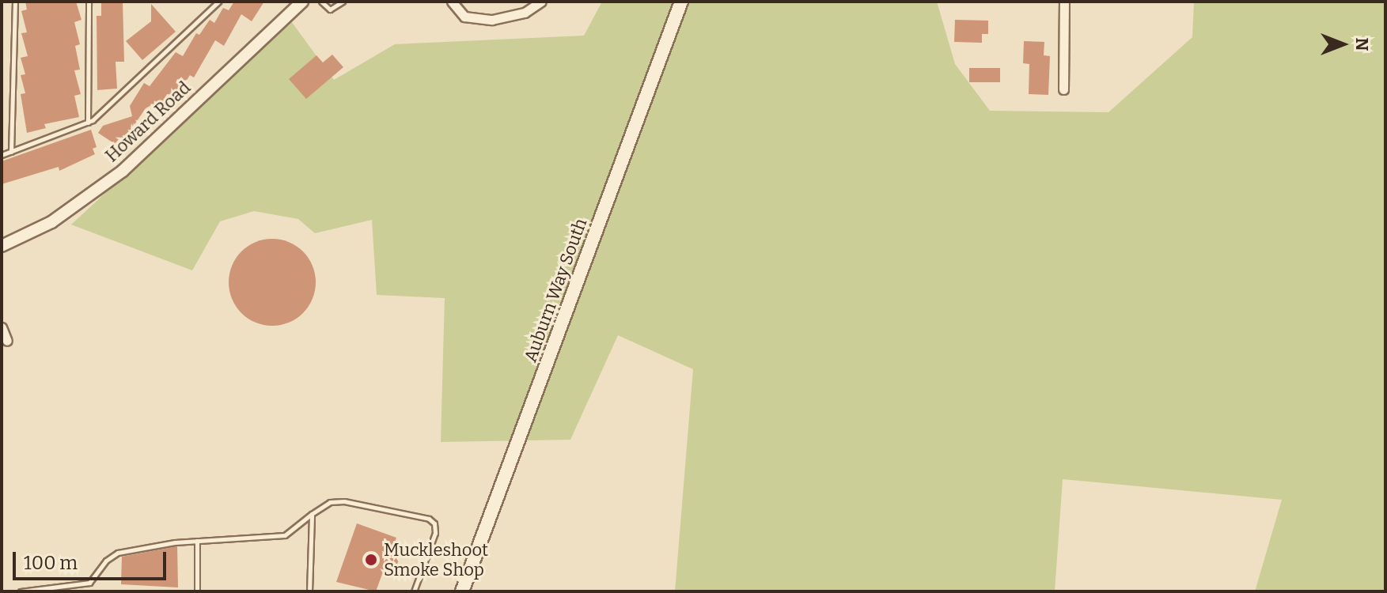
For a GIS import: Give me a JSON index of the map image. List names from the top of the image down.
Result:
{
  "streets": {
    "main road": ["Auburn Way South"],
    "street": ["Howard Road"]
  },
  "places": ["Muckleshoot Smoke Shop"],
  "scale_bar": "100 m",
  "north": "right"
}
